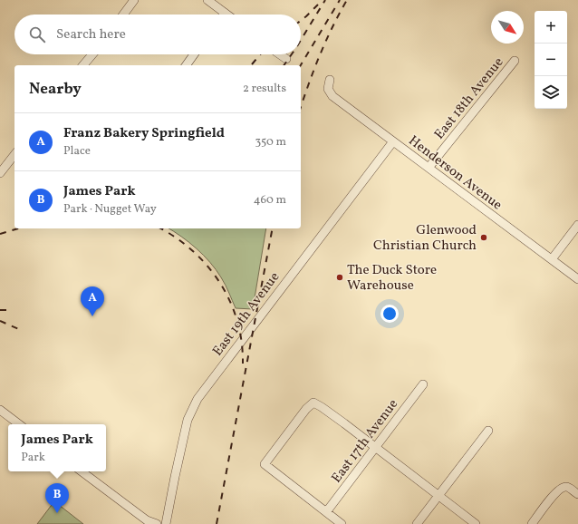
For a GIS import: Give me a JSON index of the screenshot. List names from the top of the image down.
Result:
{
  "streets": {
    "street": [
      "East 18th Avenue",
      "Henderson Avenue",
      "East 19th Avenue",
      "East 17th Avenue"
    ]
  },
  "crossings": [
    ["East 18th Avenue", "Henderson Avenue"],
    ["Henderson Avenue", "East 19th Avenue"]
  ],
  "places": ["Glenwood Christian Church", "The Duck Store Warehouse"],
  "north": "bottom right",
  "page": {
    "map_buttons": ["+", "−"],
    "search": "Search here",
    "heading": ["Nearby", "2 results"],
    "list": [
      {
        "mark": "A",
        "name": "Franz Bakery Springfield",
        "note": "Place",
        "value": "350 m"
      },
      {
        "mark": "B",
        "name": "James Park",
        "note": "Park · Nugget Way",
        "value": "460 m"
      }
    ],
    "pins": ["A", "B"],
    "popup": ["James Park", "Park"]
  }
}
